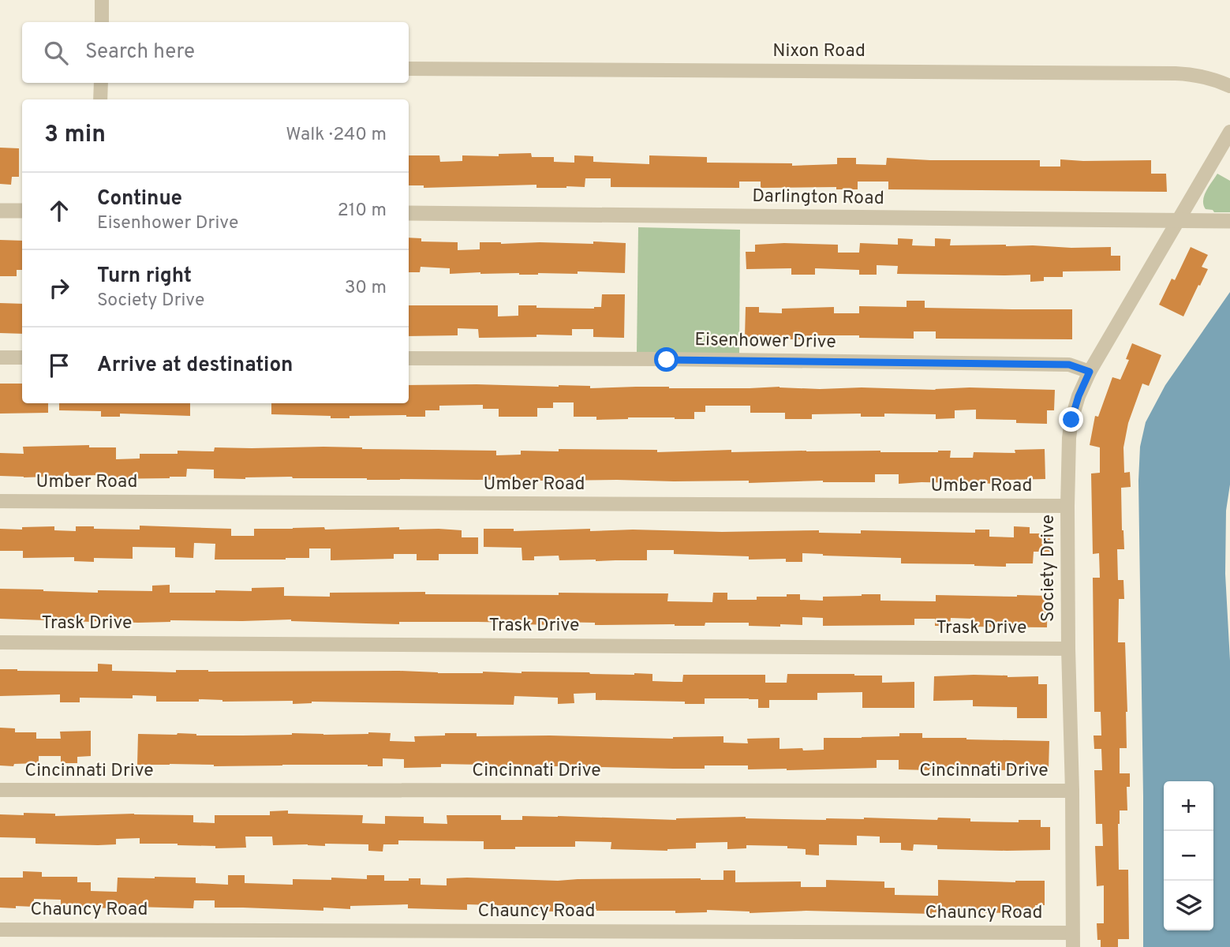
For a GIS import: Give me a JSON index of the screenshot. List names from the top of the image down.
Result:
{
  "streets": {
    "street": [
      "Nixon Road",
      "Darlington Road",
      "Eisenhower Drive",
      "Umber Road",
      "Society Drive",
      "Trask Drive",
      "Cincinnati Drive",
      "Chauncy Road"
    ]
  },
  "crossings": [
    ["Darlington Road", "Society Drive"],
    ["Eisenhower Drive", "Society Drive"],
    ["Umber Road", "Society Drive"],
    ["Society Drive", "Trask Drive"],
    ["Society Drive", "Cincinnati Drive"],
    ["Society Drive", "Chauncy Road"]
  ],
  "page": {
    "search": "Search here",
    "heading": ["3 min", "Walk · 240 m"],
    "list": [
      ["Continue", "Eisenhower Drive", "210 m"],
      ["Turn right", "Society Drive", "30 m"],
      "Arrive at destination"
    ],
    "map_buttons": ["+", "−"]
  }
}
